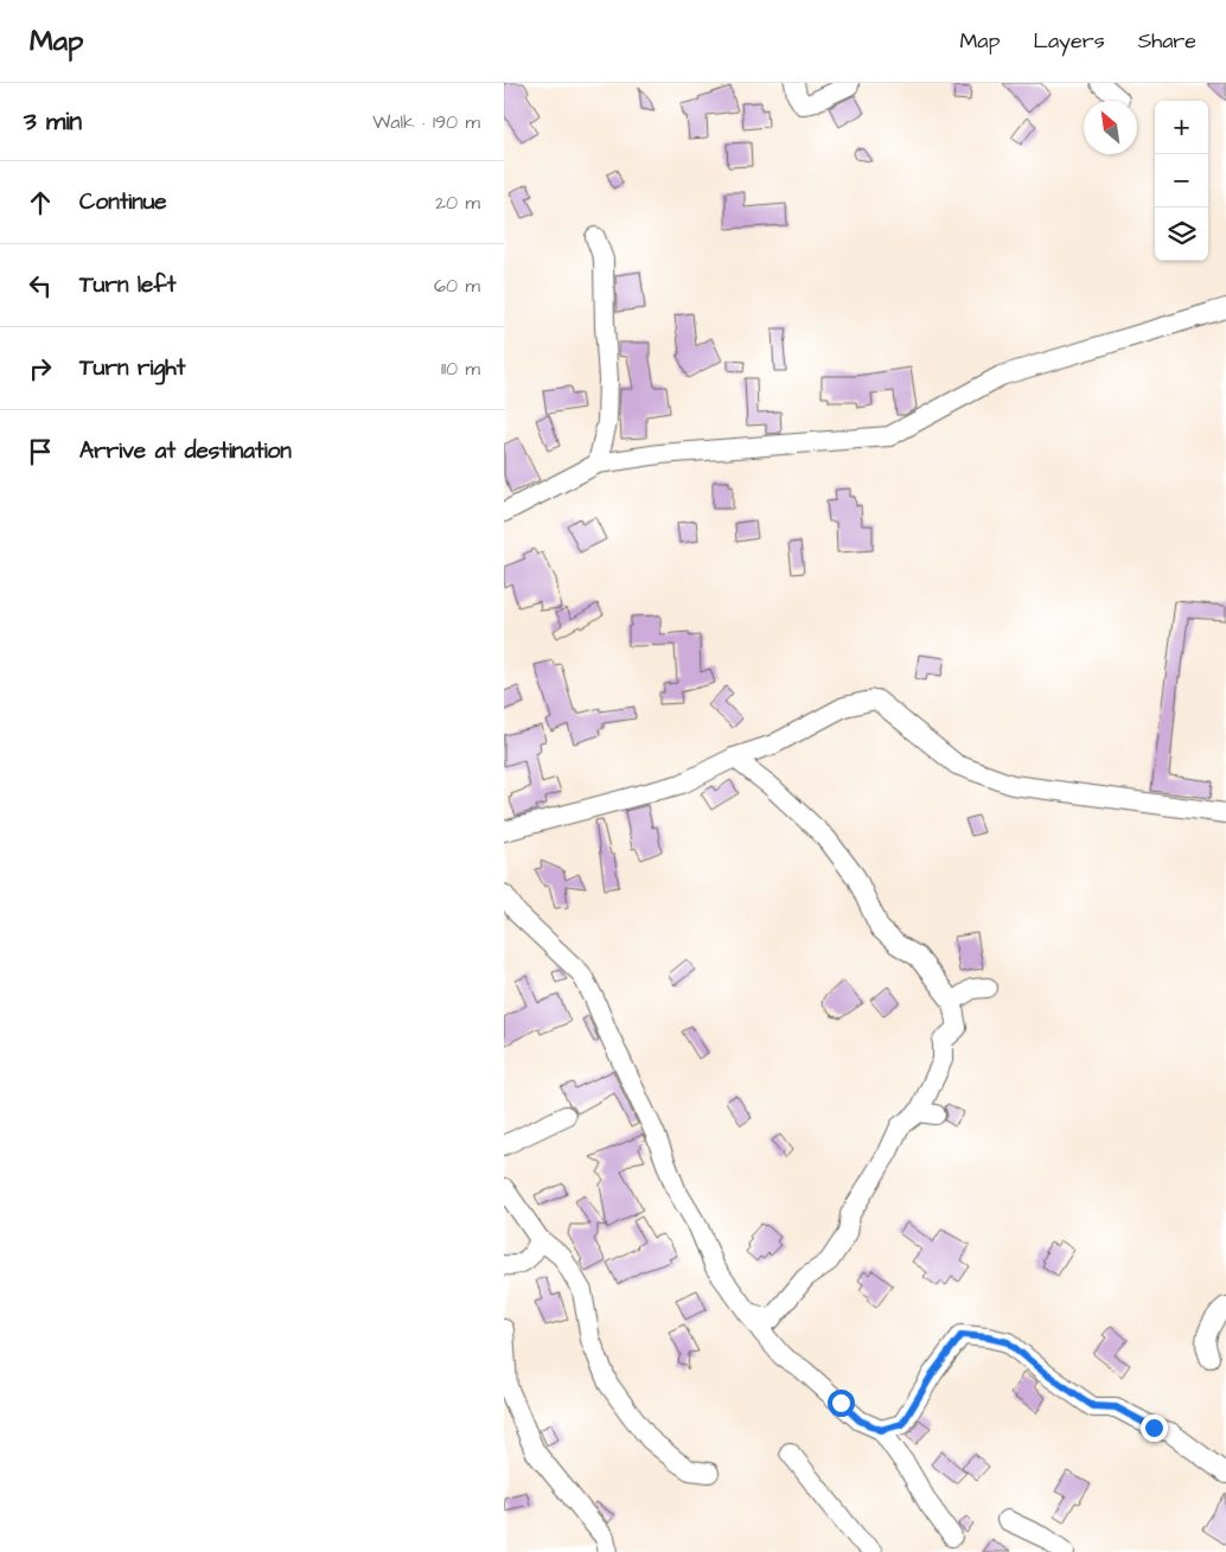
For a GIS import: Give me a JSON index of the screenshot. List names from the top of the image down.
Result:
{
  "north": "top left",
  "page": {
    "header": "Map",
    "nav": ["Map", "Layers", "Share"],
    "heading": ["3 min", "Walk · 190 m"],
    "map_buttons": ["+", "−"],
    "list": [
      ["Continue", "20 m"],
      ["Turn left", "60 m"],
      ["Turn right", "110 m"],
      "Arrive at destination"
    ]
  }
}
